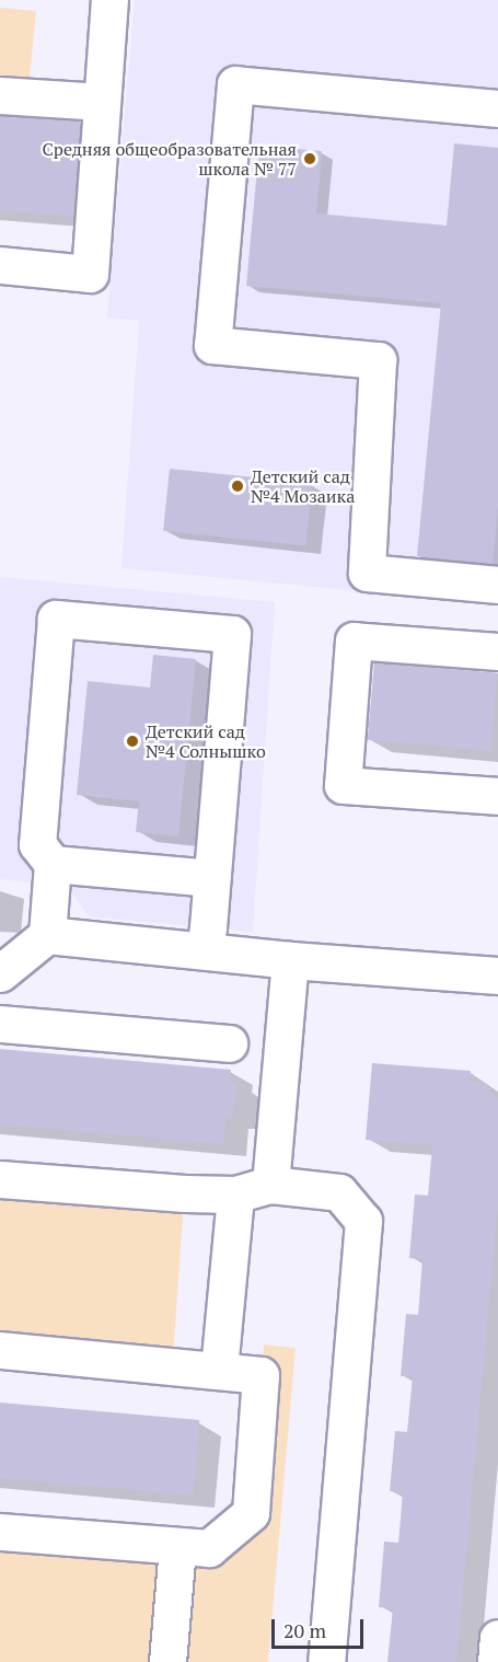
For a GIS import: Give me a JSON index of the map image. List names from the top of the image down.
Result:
{
  "places": ["Средняя общеобразовательная школа № 77", "Детский сад №4 Мозаика", "Детский сад №4 Солнышко"],
  "scale_bar": "20 m"
}
